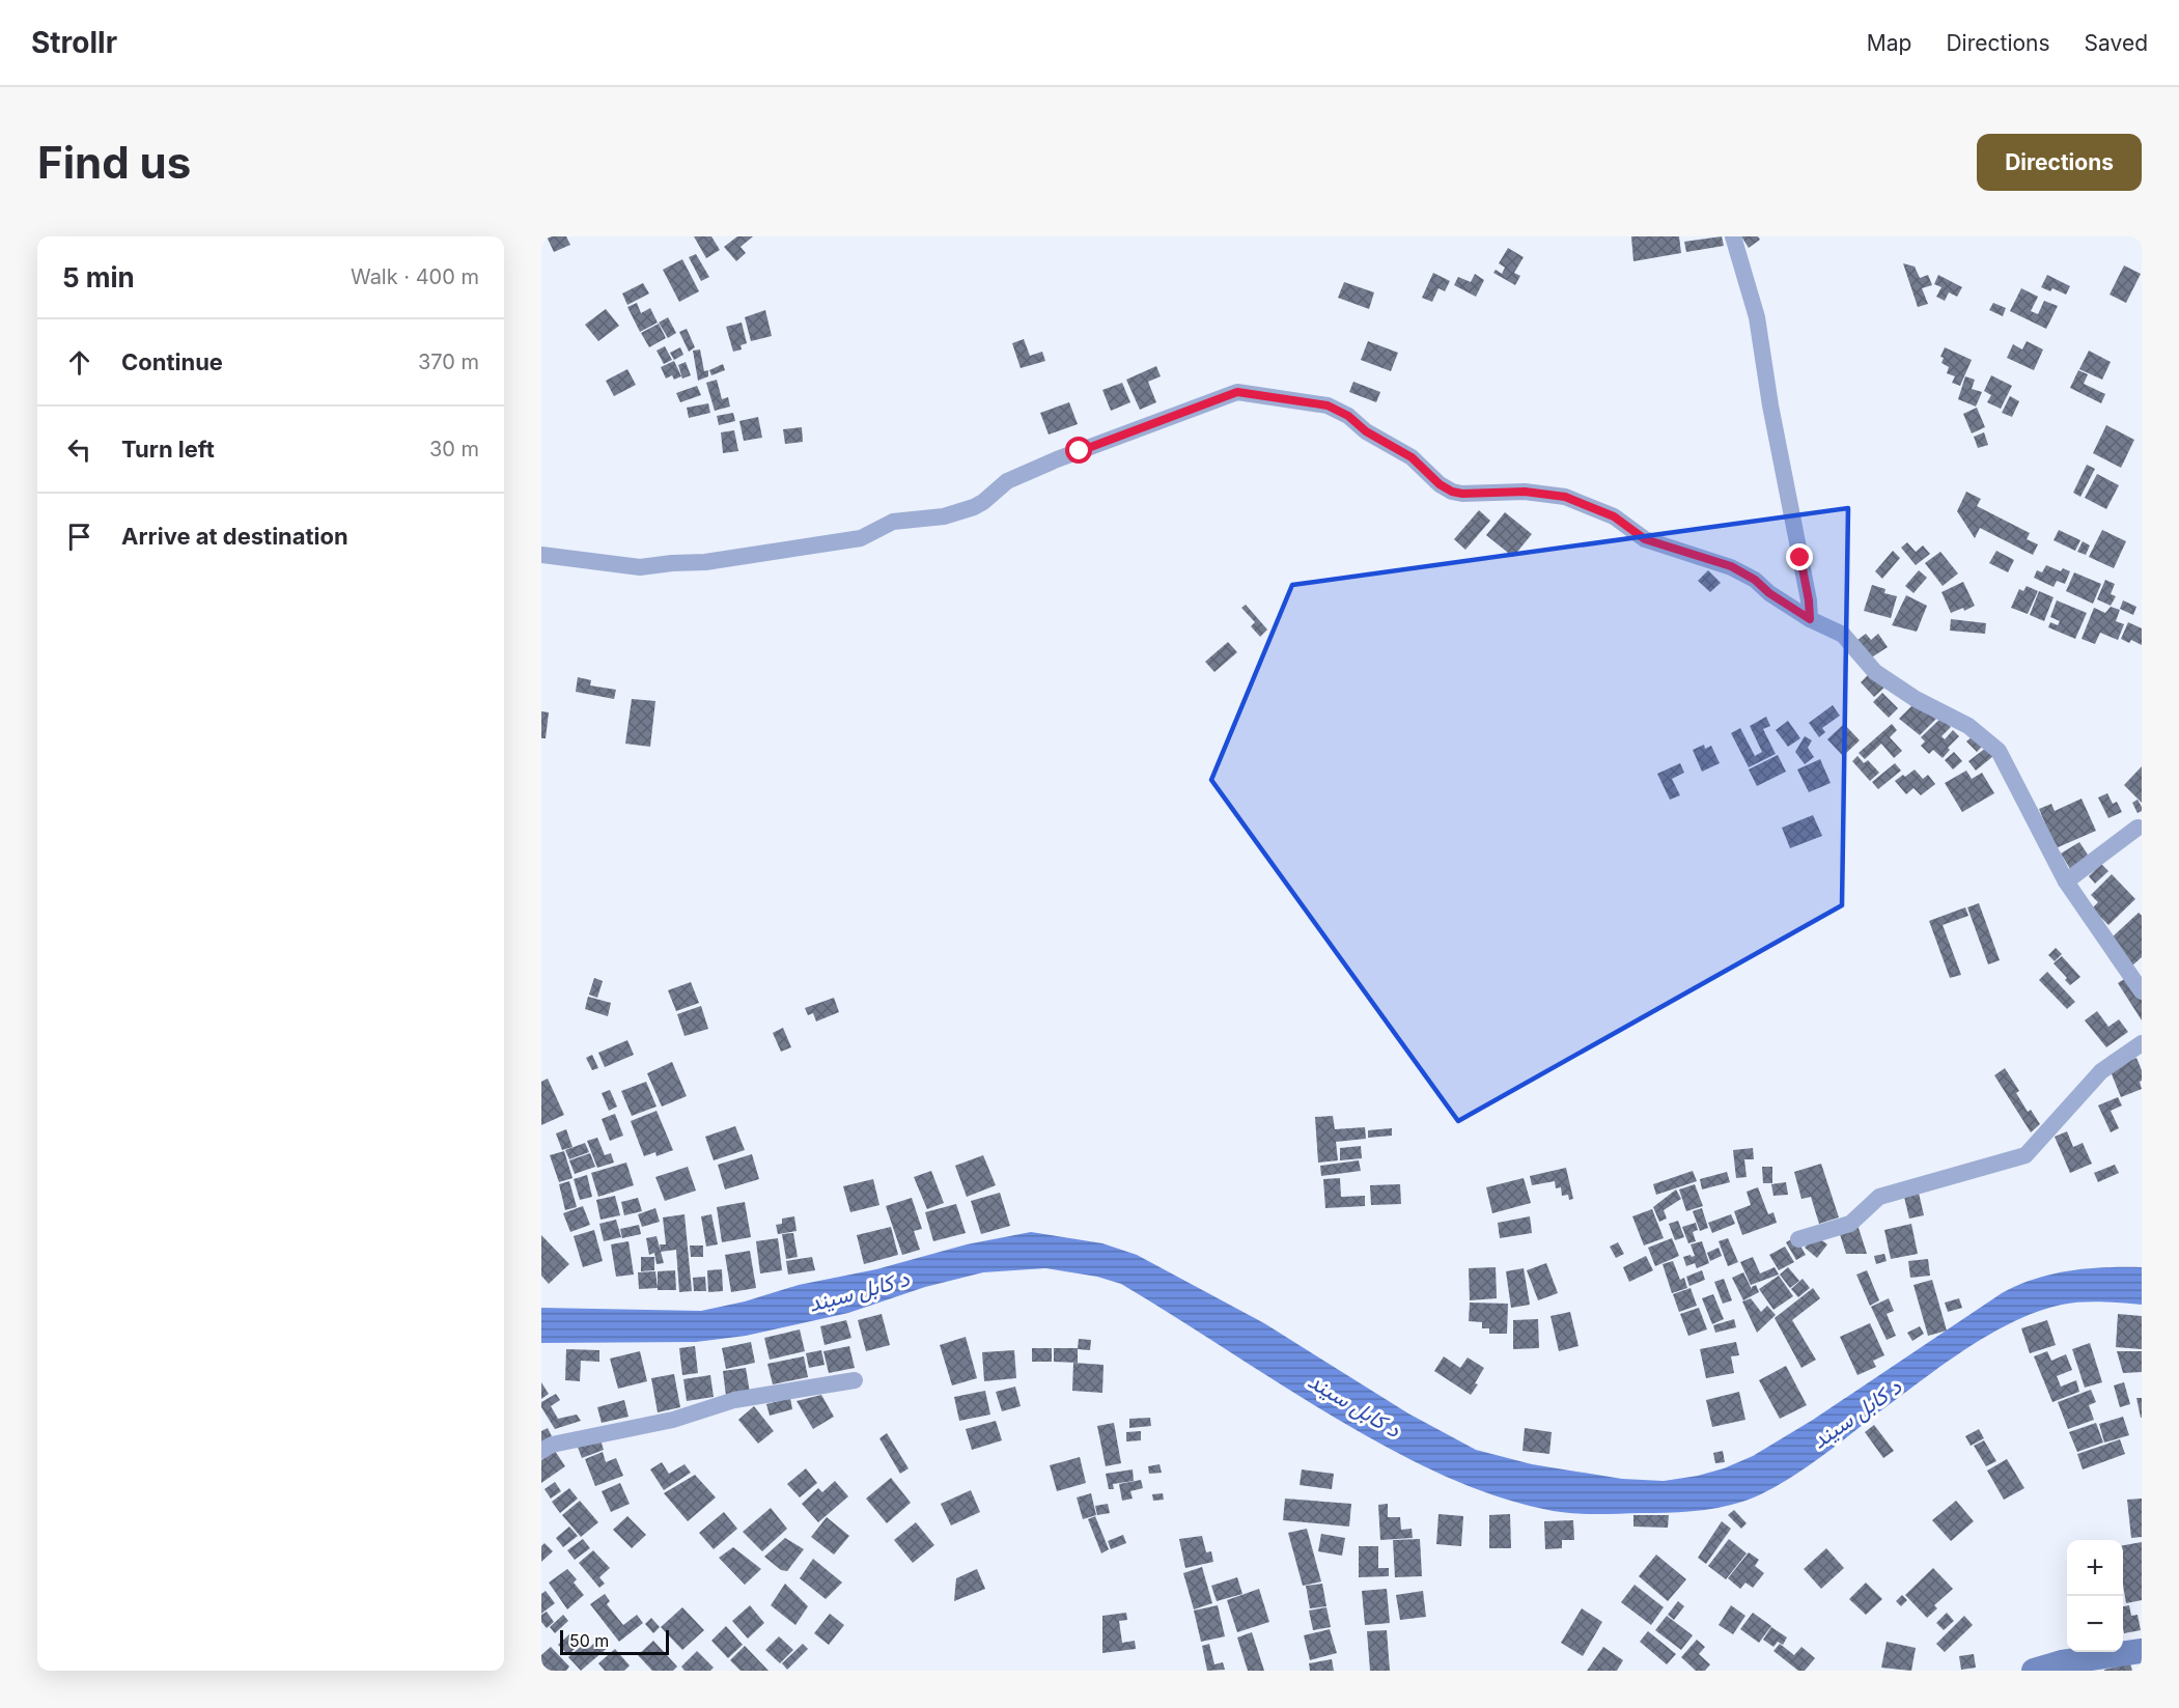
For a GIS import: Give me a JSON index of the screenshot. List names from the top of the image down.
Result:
{
  "water": ["د کابل سيند"],
  "scale_bar": "50 m",
  "page": {
    "header": "Strollr",
    "nav": ["Map", "Directions", "Saved"],
    "buttons": "Directions",
    "title": "Find us",
    "heading": ["5 min", "Walk · 400 m"],
    "list": [
      ["Continue", "370 m"],
      ["Turn left", "30 m"],
      "Arrive at destination"
    ],
    "map_buttons": ["+", "−"],
    "scale": "50 m"
  }
}
